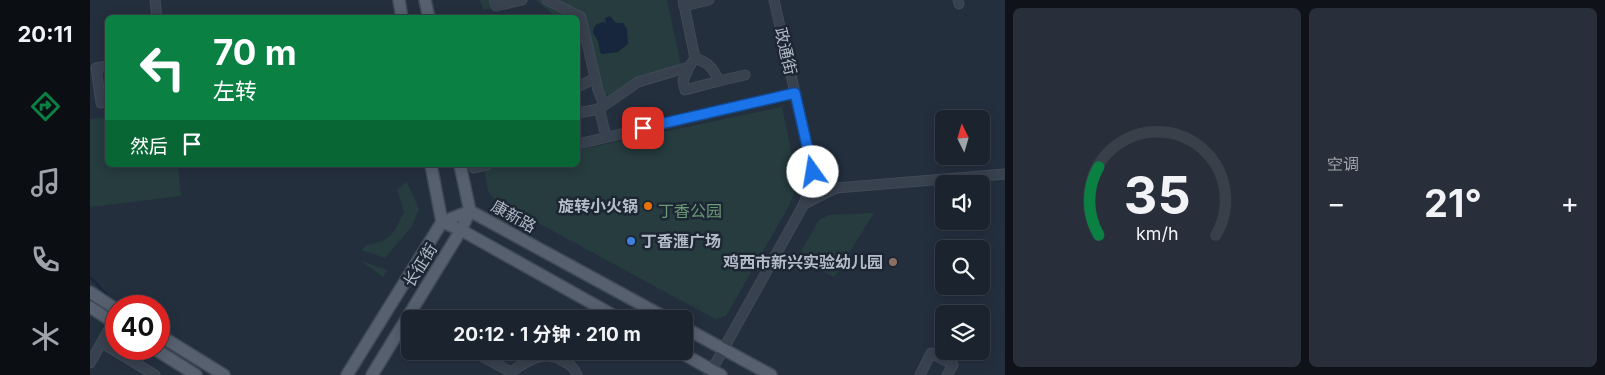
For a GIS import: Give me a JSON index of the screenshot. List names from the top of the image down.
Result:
{
  "streets": {
    "main road": ["康新路", "长征街"],
    "street": ["政通街"]
  },
  "crossings": [
    ["康新路", "长征街"]
  ],
  "parks": ["丁香公园"],
  "places": ["旋转小火锅", "丁香滙广场", "鸡西市新兴实验幼儿园"],
  "north": "top",
  "page": {
    "tabs": "20:11",
    "tile": "空调",
    "turn": ["70 m", "左转"],
    "then": "然后",
    "heat": ["−", "21°", "+"],
    "limit": "40",
    "trip": "20:12 · 1 分钟 · 210 m",
    "gauge": ["35", "km/h"]
  }
}
